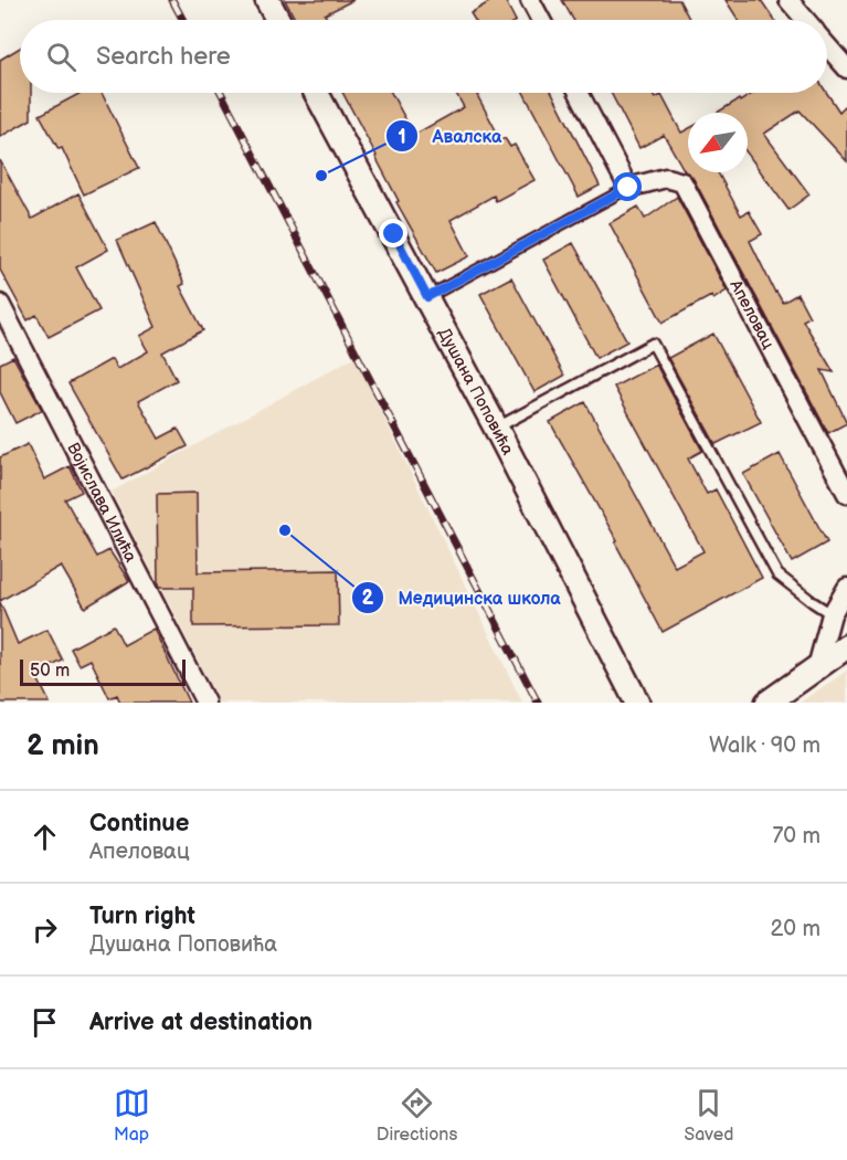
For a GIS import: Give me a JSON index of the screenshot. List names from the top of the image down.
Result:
{
  "streets": {
    "street": ["Апеловац", "Душана Поповића", "Војислава Илића"]
  },
  "crossings": [
    ["Апеловац", "Душана Поповића"]
  ],
  "places": ["Авалска", "Медицинска школа"],
  "scale_bar": "50 m",
  "north": "bottom left",
  "page": {
    "search": "Search here",
    "scale": "50 m",
    "heading": ["2 min", "Walk · 90 m"],
    "list": [
      ["Continue", "Апеловац", "70 m"],
      ["Turn right", "Душана Поповића", "20 m"],
      "Arrive at destination"
    ],
    "nav": ["Map", "Directions", "Saved"]
  }
}
